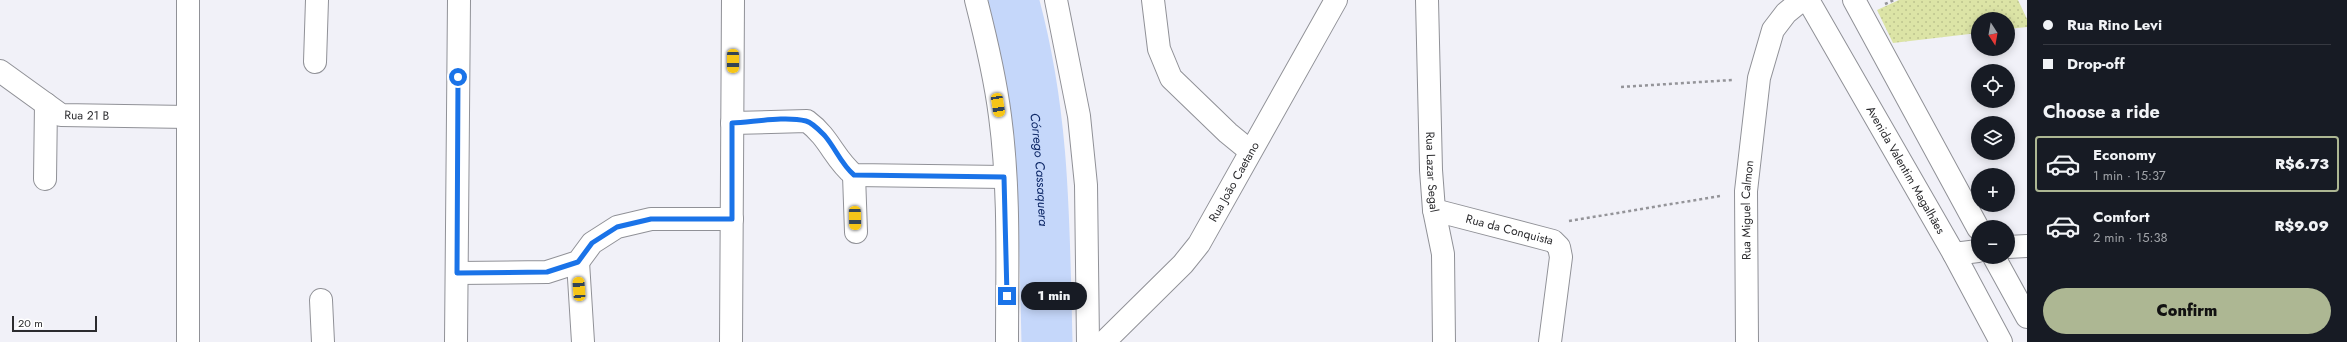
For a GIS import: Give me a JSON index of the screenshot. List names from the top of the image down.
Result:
{
  "streets": {
    "street": [
      "Rua 21 B",
      "Avenida Valentim Magalhães",
      "Rua Lazar Segal",
      "Rua João Caetano",
      "Rua Miguel Calmon",
      "Rua da Conquista"
    ]
  },
  "crossings": [
    ["Rua Lazar Segal", "Rua da Conquista"]
  ],
  "water": ["Córrego Cassaquera"],
  "scale_bar": "20 m",
  "north": "bottom",
  "page": {
    "banner": ["Rua Rino Levi", "Drop-off"],
    "map_buttons": ["+", "−"],
    "heading": "Choose a ride",
    "list": [
      {
        "name": "Economy",
        "note": "1 min · 15:37",
        "value": "R$6.73"
      },
      {
        "name": "Comfort",
        "note": "2 min · 15:38",
        "value": "R$9.09"
      }
    ],
    "buttons": "Confirm",
    "bubble": "1 min",
    "scale": "20 m"
  }
}
